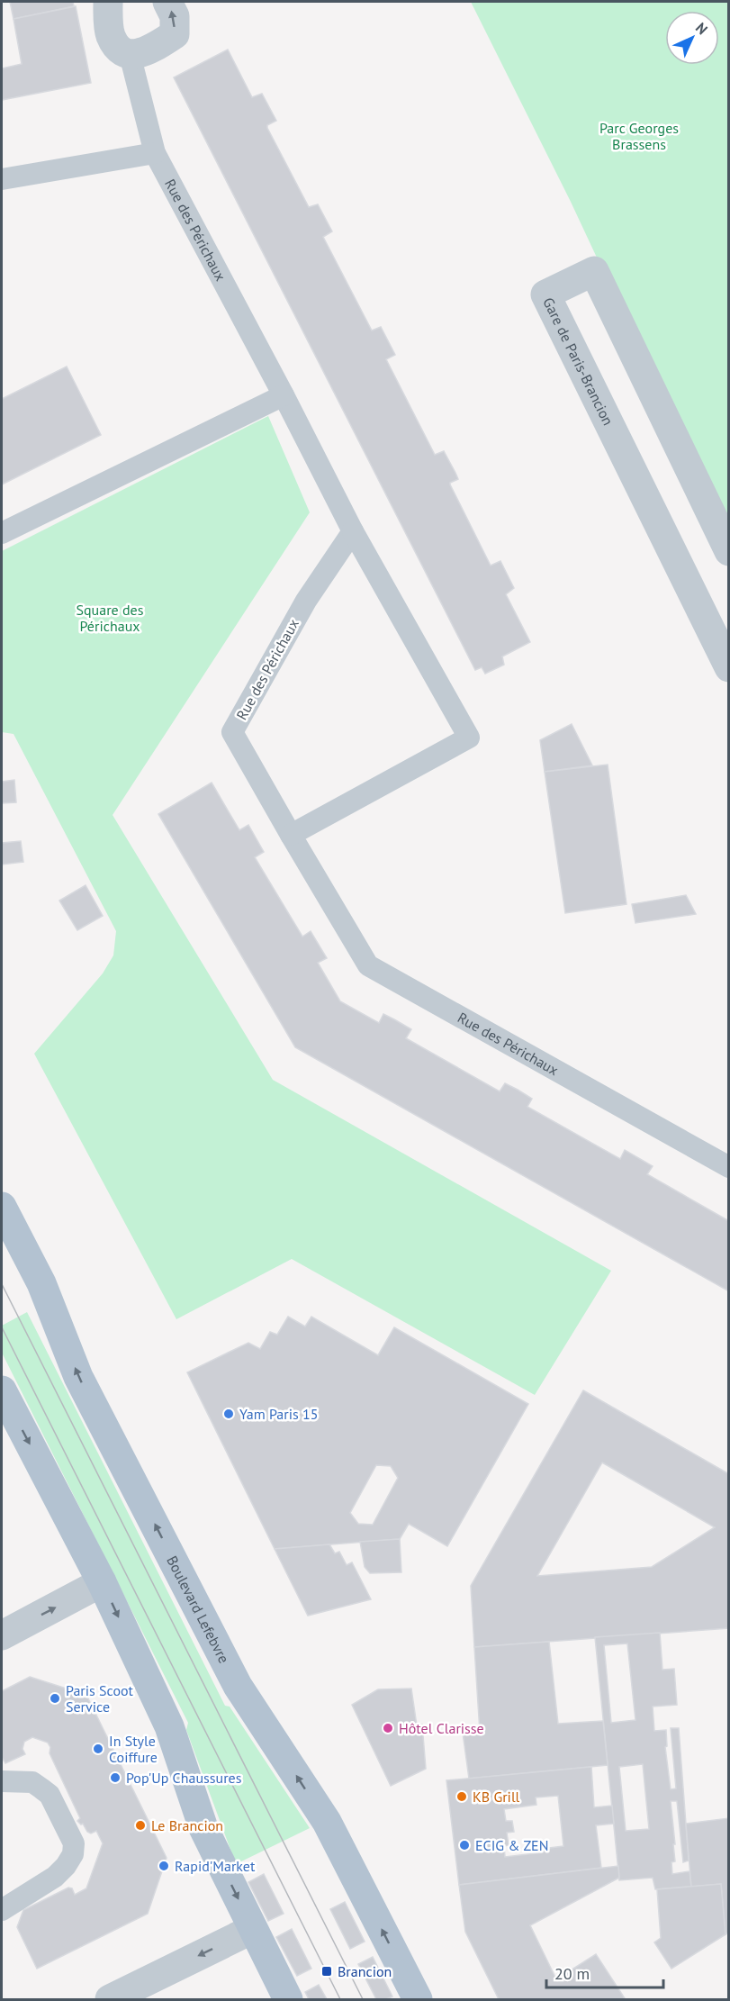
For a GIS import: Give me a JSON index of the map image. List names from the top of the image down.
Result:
{
  "streets": {
    "main road": ["Boulevard Lefebvre"],
    "street": ["Gare de Paris-Brancion"],
    "lane": ["Rue des Périchaux"]
  },
  "parks": ["Parc Georges Brassens", "Square des Périchaux"],
  "places": {
    "other": [
      "Yam Paris 15",
      "Paris Scoot Service",
      "Hôtel Clarisse",
      "In Style Coiffure",
      "Pop'Up Chaussures",
      "KB Grill",
      "Le Brancion",
      "ECIG & ZEN",
      "Rapid'Market"
    ],
    "transit": ["Brancion"]
  },
  "scale_bar": "20 m",
  "north": "top right"
}
